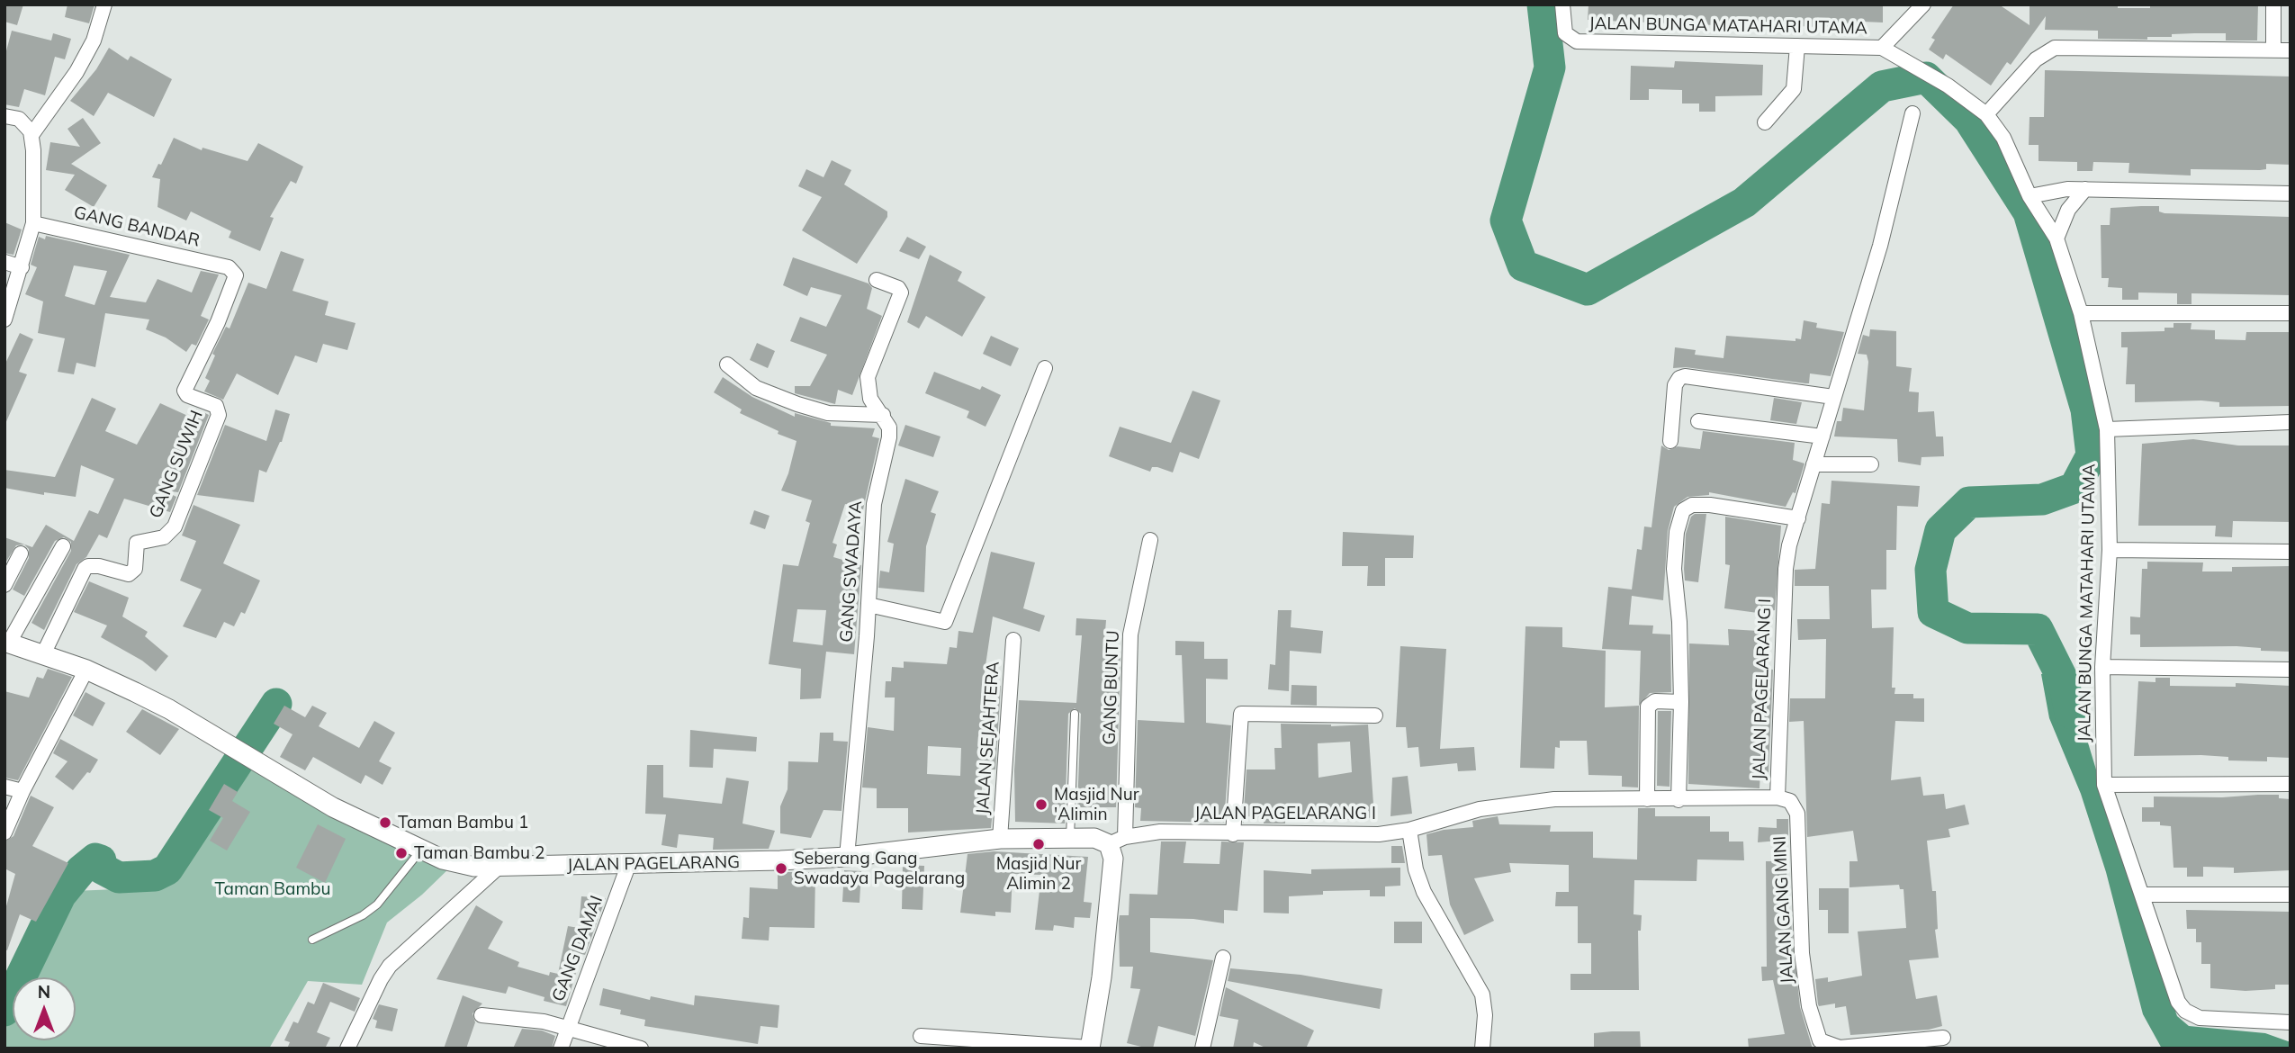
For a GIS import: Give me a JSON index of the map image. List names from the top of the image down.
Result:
{
  "streets": {
    "street": [
      "JALAN BUNGA MATAHARI UTAMA",
      "GANG BANDAR",
      "GANG SUWIH",
      "GANG SWADAYA",
      "GANG BUNTU",
      "JALAN PAGELARANG I",
      "JALAN SEJAHTERA",
      "JALAN PAGELARANG",
      "JALAN GANG MINI",
      "GANG DAMAI"
    ]
  },
  "crossings": [
    ["GANG BANDAR", "GANG SUWIH"],
    ["GANG SUWIH", "JALAN PAGELARANG"],
    ["GANG SWADAYA", "JALAN PAGELARANG"],
    ["GANG BUNTU", "JALAN PAGELARANG I"],
    ["GANG BUNTU", "JALAN PAGELARANG"],
    ["JALAN PAGELARANG I", "JALAN PAGELARANG"],
    ["JALAN PAGELARANG I", "JALAN GANG MINI"],
    ["JALAN SEJAHTERA", "JALAN PAGELARANG"],
    ["JALAN PAGELARANG", "GANG DAMAI"]
  ],
  "parks": ["Taman Bambu"],
  "places": [
    "Masjid Nur 'Alimin",
    "Taman Bambu 1",
    "Masjid Nur Alimin 2",
    "Taman Bambu 2",
    "Seberang Gang Swadaya Pagelarang"
  ],
  "north": "top"
}
